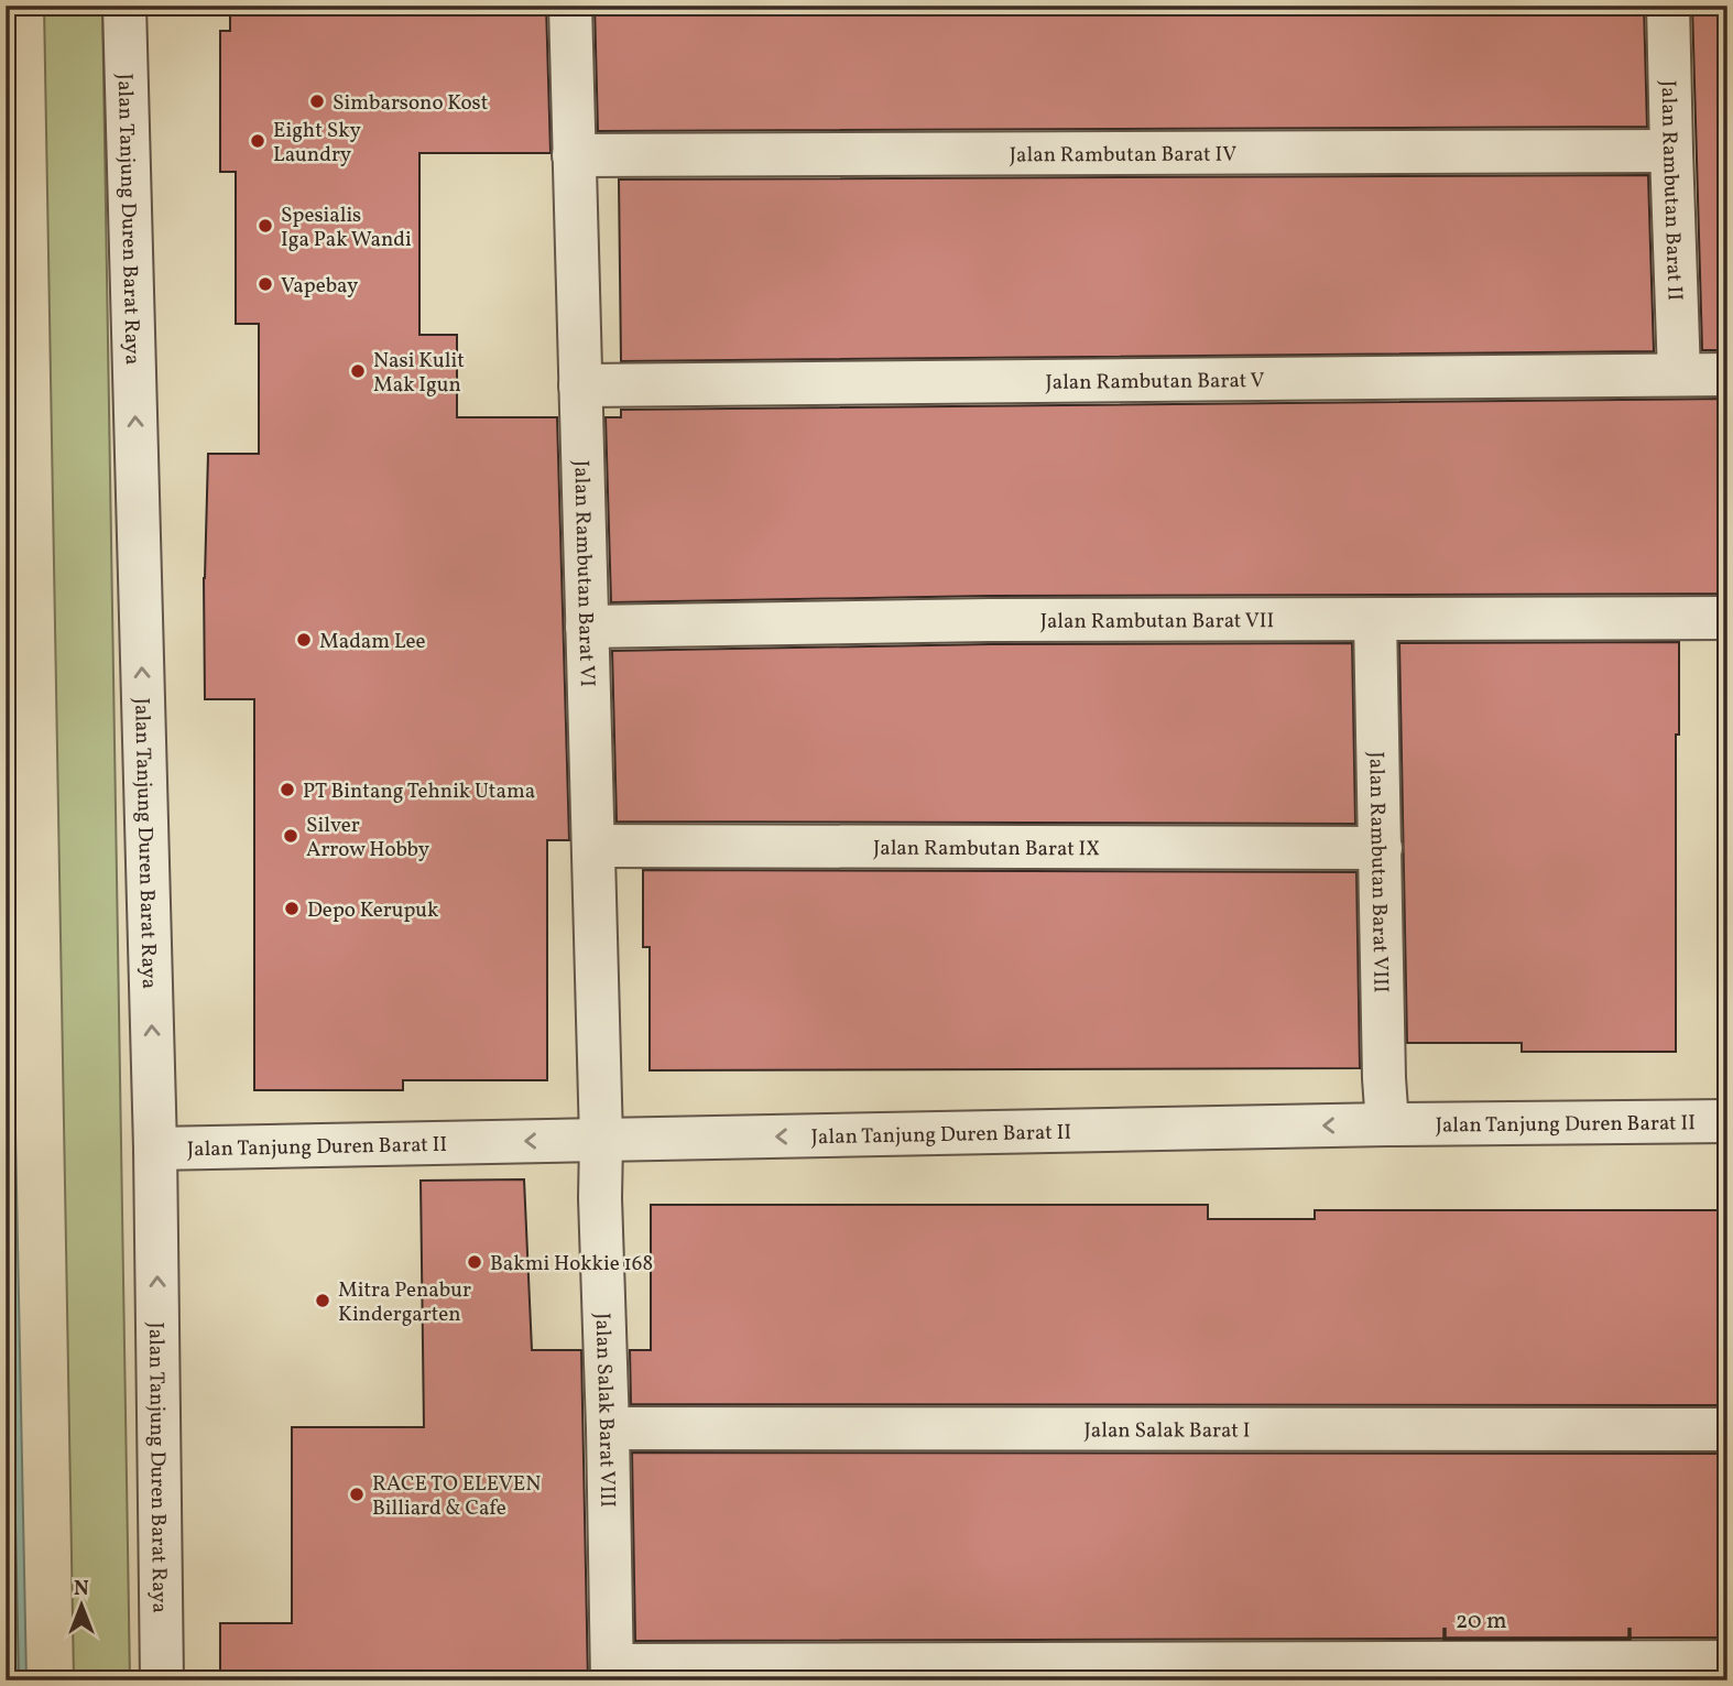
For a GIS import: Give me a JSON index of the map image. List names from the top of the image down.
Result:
{
  "streets": {
    "street": [
      "Jalan Rambutan Barat IV",
      "Jalan Rambutan Barat II",
      "Jalan Tanjung Duren Barat Raya",
      "Jalan Rambutan Barat V",
      "Jalan Rambutan Barat VI",
      "Jalan Rambutan Barat VII",
      "Jalan Rambutan Barat IX",
      "Jalan Rambutan Barat VIII",
      "Jalan Tanjung Duren Barat II",
      "Jalan Salak Barat VIII",
      "Jalan Salak Barat I"
    ]
  },
  "crossings": [
    ["Jalan Rambutan Barat IV", "Jalan Rambutan Barat II"],
    ["Jalan Rambutan Barat IV", "Jalan Rambutan Barat VI"],
    ["Jalan Rambutan Barat II", "Jalan Rambutan Barat V"],
    ["Jalan Tanjung Duren Barat Raya", "Jalan Tanjung Duren Barat II"],
    ["Jalan Rambutan Barat V", "Jalan Rambutan Barat VI"],
    ["Jalan Rambutan Barat VI", "Jalan Rambutan Barat VII"],
    ["Jalan Rambutan Barat VI", "Jalan Rambutan Barat IX"],
    ["Jalan Rambutan Barat VI", "Jalan Tanjung Duren Barat II"],
    ["Jalan Rambutan Barat VI", "Jalan Salak Barat VIII"],
    ["Jalan Rambutan Barat VII", "Jalan Rambutan Barat VIII"],
    ["Jalan Rambutan Barat IX", "Jalan Rambutan Barat VIII"],
    ["Jalan Rambutan Barat VIII", "Jalan Tanjung Duren Barat II"],
    ["Jalan Tanjung Duren Barat II", "Jalan Salak Barat VIII"],
    ["Jalan Salak Barat VIII", "Jalan Salak Barat I"]
  ],
  "one_way": ["Jalan Tanjung Duren Barat Raya", "Jalan Tanjung Duren Barat II"],
  "places": [
    "Simbarsono Kost",
    "Eight Sky Laundry",
    "Spesialis Iga Pak Wandi",
    "Vapebay",
    "Nasi Kulit Mak Igun",
    "Madam Lee",
    "PT Bintang Tehnik Utama",
    "Silver Arrow Hobby",
    "Depo Kerupuk",
    "Bakmi Hokkie 168",
    "Mitra Penabur Kindergarten",
    "RACE TO ELEVEN Billiard & Cafe"
  ],
  "scale_bar": "20 m",
  "north": "top"
}
